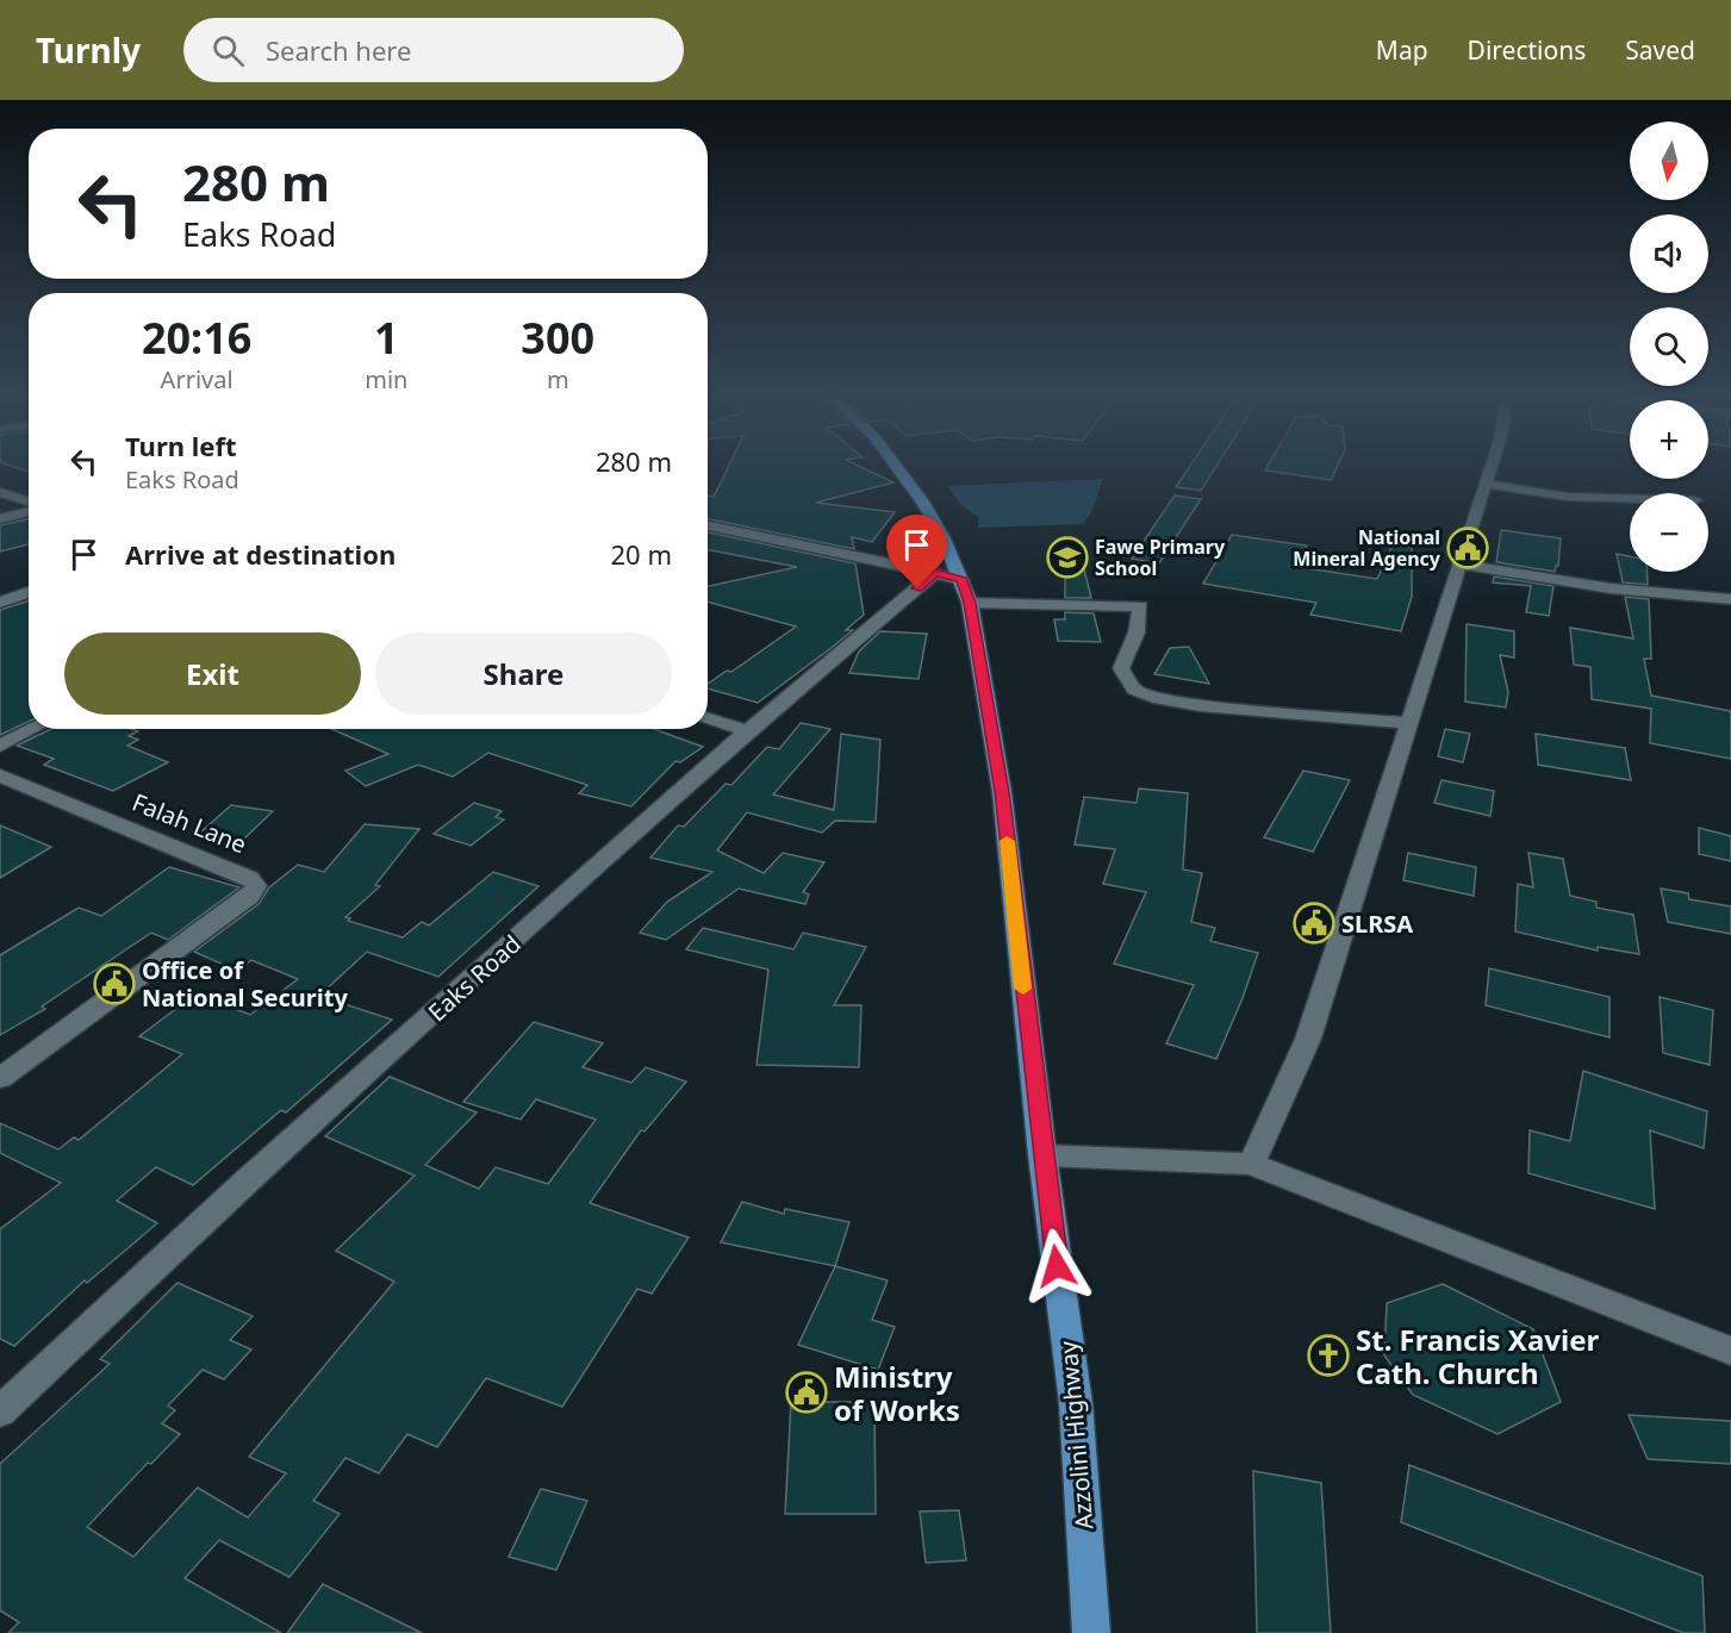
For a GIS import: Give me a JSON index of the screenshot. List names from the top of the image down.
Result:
{
  "streets": {
    "main road": ["Azzolini Highway"],
    "street": ["Falah Lane", "Eaks Road"]
  },
  "places": {
    "public building": [
      "National Mineral Agency",
      "SLRSA",
      "Office of National Security",
      "Ministry of Works"
    ],
    "school or university": ["Fawe Primary School"],
    "church": ["St. Francis Xavier Cath. Church"]
  },
  "north": "bottom",
  "page": {
    "header": "Turnly",
    "search": "Search here",
    "nav": ["Map", "Directions", "Saved"],
    "map_buttons": ["+", "−"],
    "turn": ["280 m", "Eaks Road"],
    "eta": [
      "20:16",
      "Arrival",
      "1",
      "min",
      "300",
      "m"
    ],
    "list": [
      {
        "name": "Turn left",
        "note": "Eaks Road",
        "value": "280 m"
      },
      {
        "name": "Arrive at destination",
        "value": "20 m"
      }
    ],
    "buttons": ["Exit", "Share"]
  }
}
